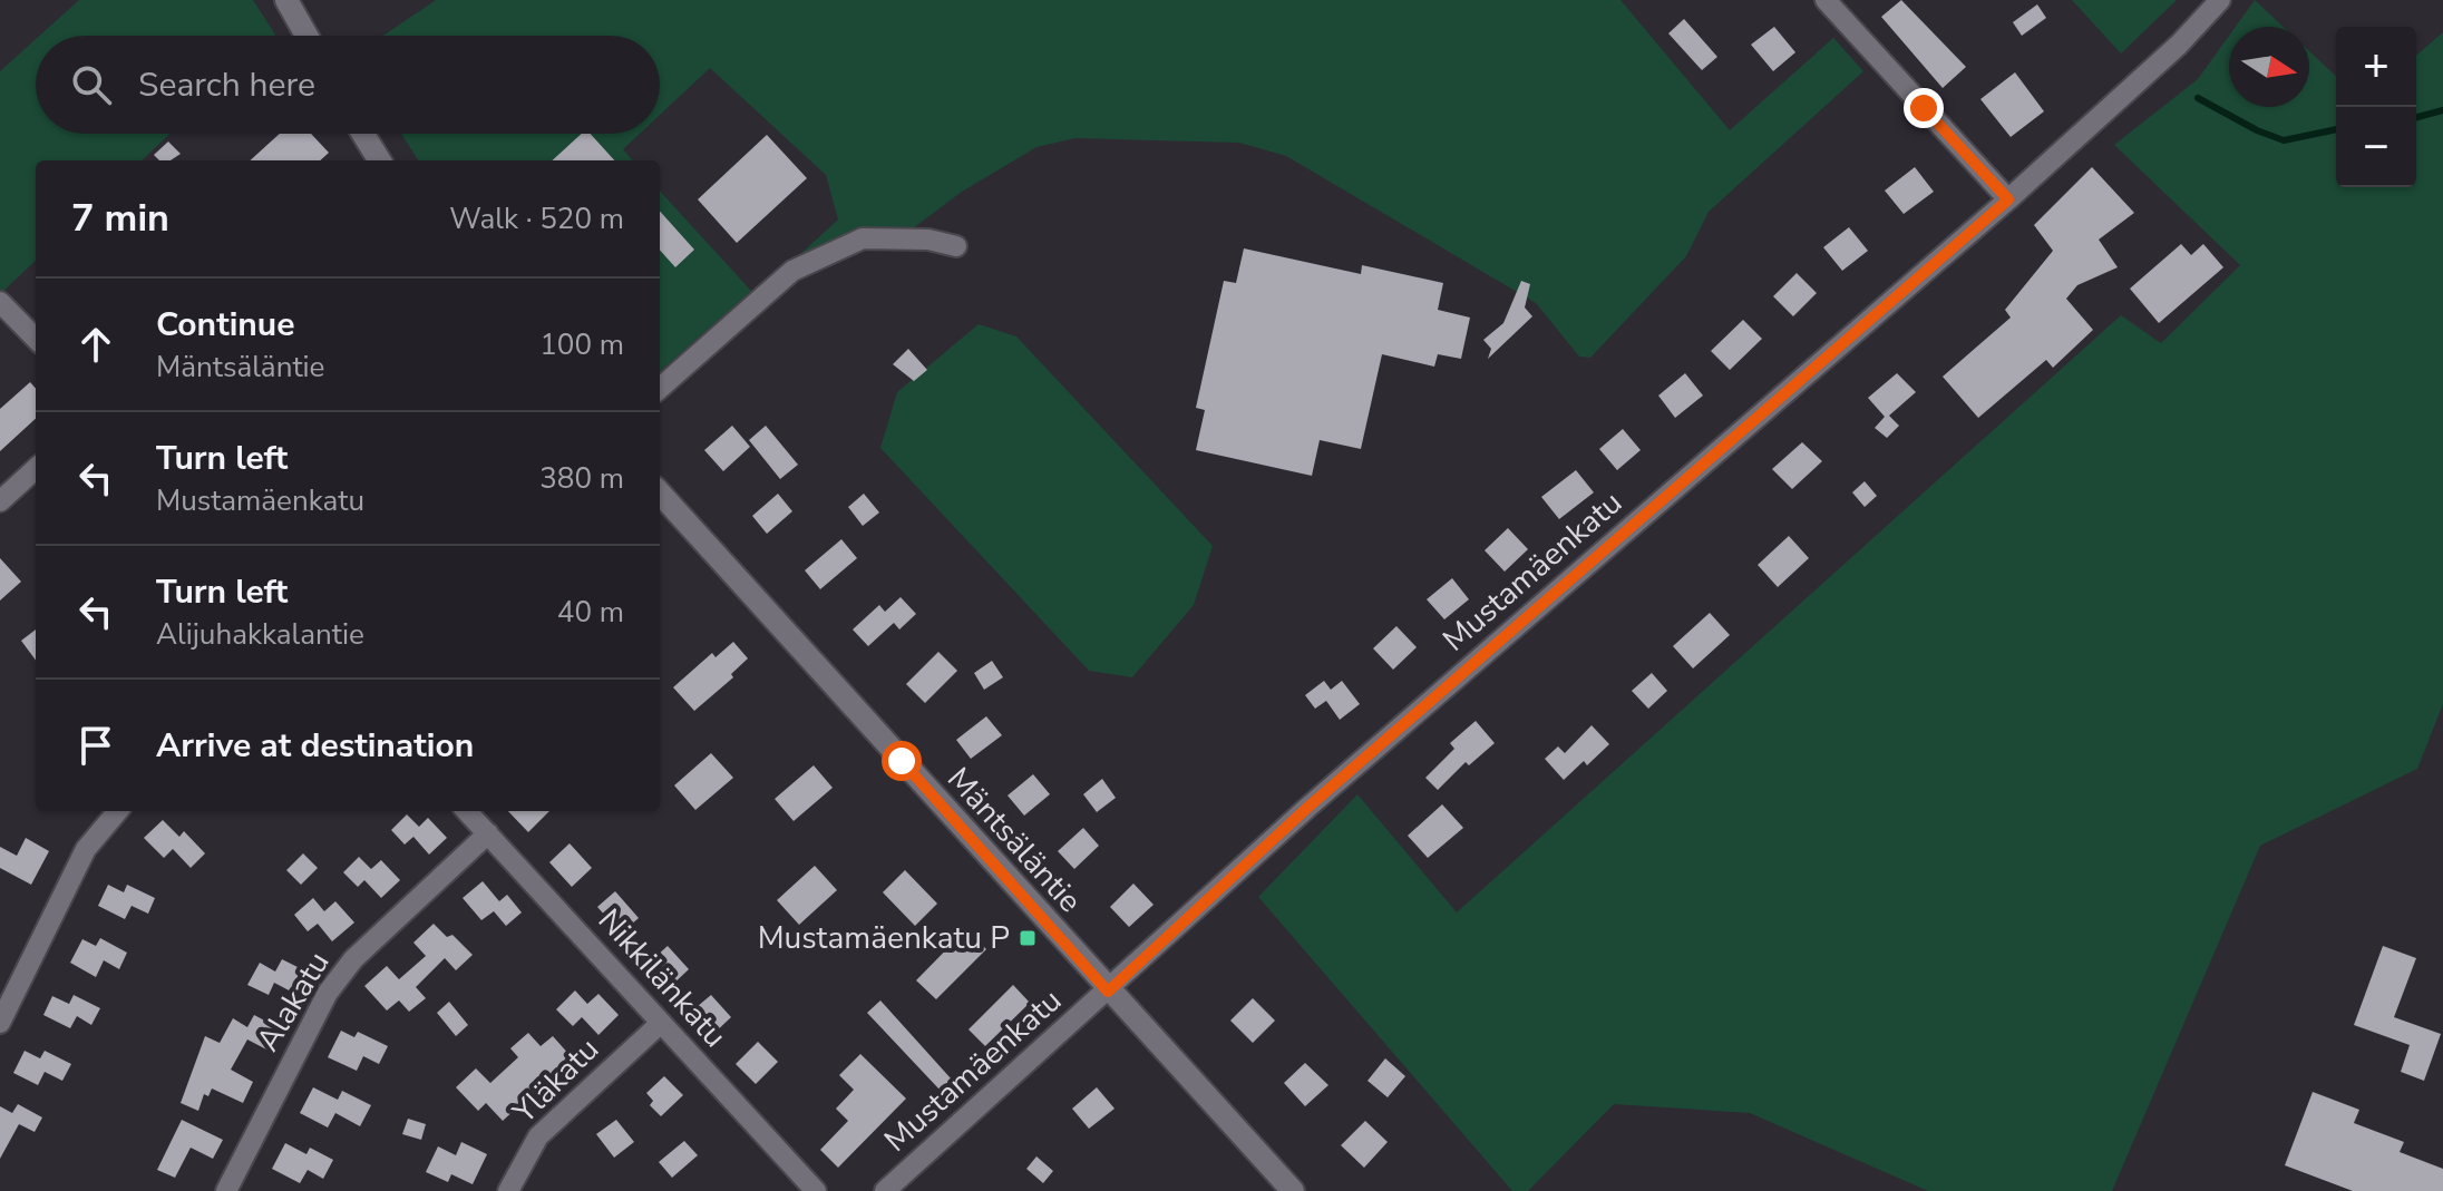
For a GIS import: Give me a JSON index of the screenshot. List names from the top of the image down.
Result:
{
  "streets": {
    "street": [
      "Mustamäenkatu",
      "Mäntsäläntie",
      "Nikkilänkatu",
      "Alakatu",
      "Yläkatu"
    ]
  },
  "crossings": [
    ["Mustamäenkatu", "Mäntsäläntie"],
    ["Nikkilänkatu", "Alakatu"],
    ["Nikkilänkatu", "Yläkatu"]
  ],
  "places": {
    "transit": ["Mustamäenkatu P"]
  },
  "north": "right",
  "page": {
    "map_buttons": ["+", "−"],
    "search": "Search here",
    "heading": ["7 min", "Walk · 520 m"],
    "list": [
      ["Continue", "Mäntsäläntie", "100 m"],
      ["Turn left", "Mustamäenkatu", "380 m"],
      ["Turn left", "Alijuhakkalantie", "40 m"],
      "Arrive at destination"
    ]
  }
}
